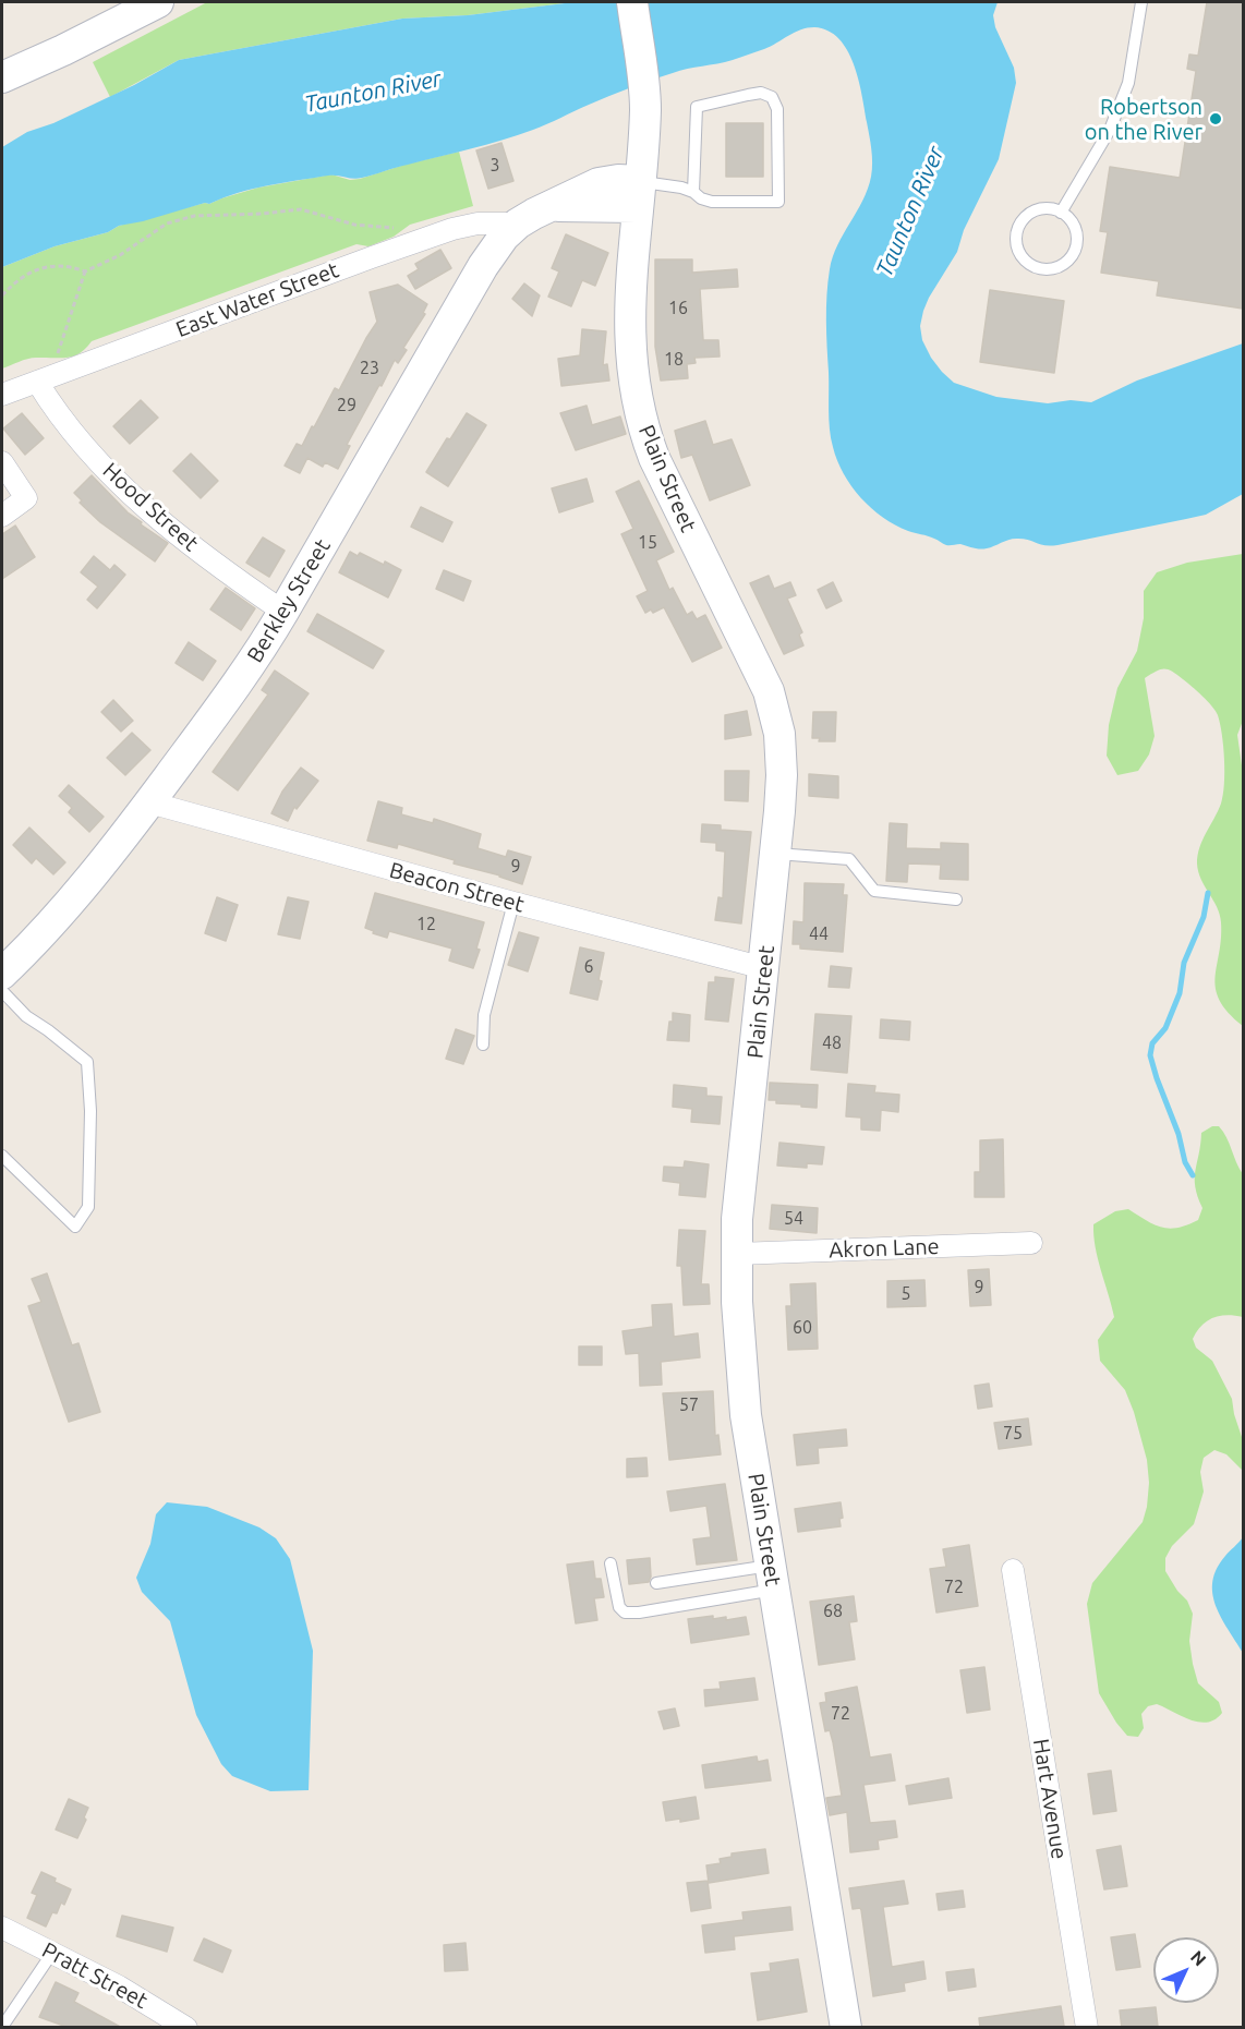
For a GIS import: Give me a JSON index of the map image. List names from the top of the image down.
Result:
{
  "streets": {
    "main road": ["East Water Street", "Plain Street", "Berkley Street"],
    "street": [
      "Hood Street",
      "Beacon Street",
      "Akron Lane",
      "Hart Avenue",
      "Pratt Street"
    ]
  },
  "crossings": [
    ["East Water Street", "Plain Street"],
    ["East Water Street", "Hood Street"],
    ["East Water Street", "Berkley Street"],
    ["Plain Street", "Beacon Street"],
    ["Plain Street", "Akron Lane"],
    ["Hood Street", "Berkley Street"],
    ["Berkley Street", "Beacon Street"]
  ],
  "water": ["Taunton River"],
  "places": ["Robertson on the River"],
  "house_numbers": [
    "3",
    "16",
    "18",
    "23",
    "29",
    "15",
    "9",
    "12",
    "44",
    "6",
    "48",
    "54",
    "9",
    "5",
    "60",
    "57",
    "75",
    "72",
    "68",
    "72"
  ],
  "north": "top right"
}
